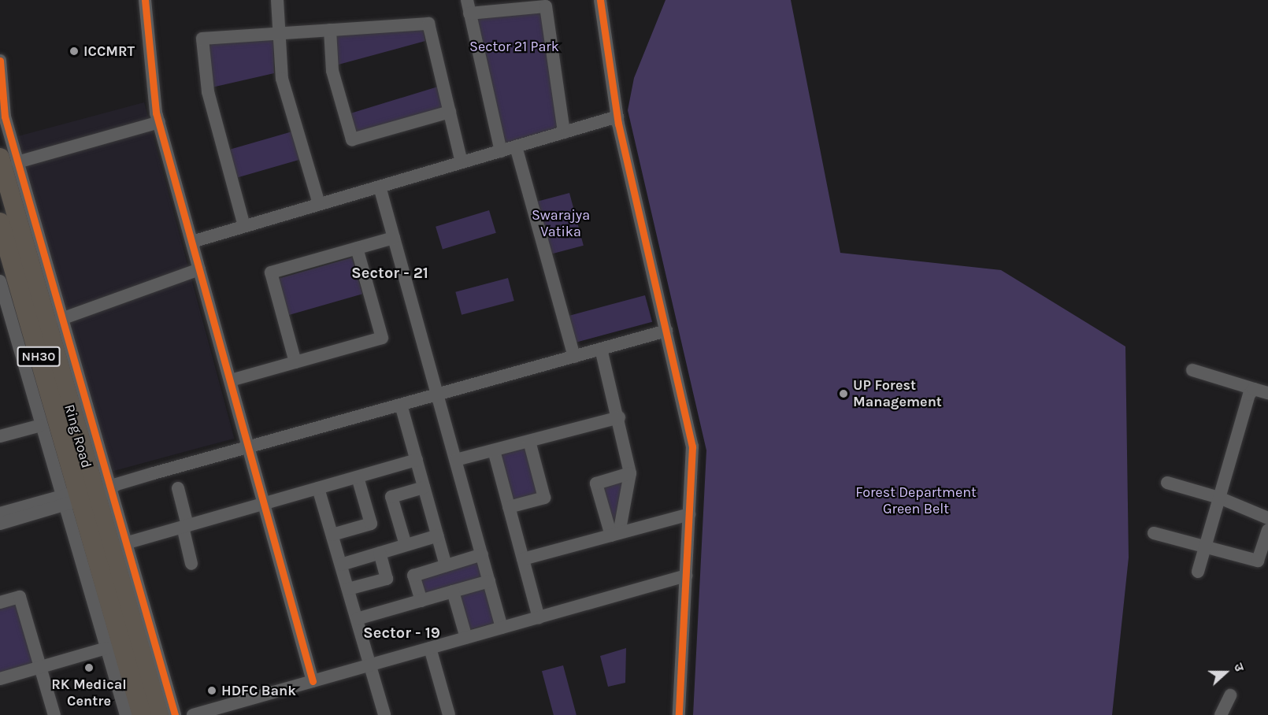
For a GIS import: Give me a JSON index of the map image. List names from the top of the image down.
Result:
{
  "streets": {
    "highway": ["NH30", "Ring Road"]
  },
  "districts": ["Sector - 21", "Sector - 19"],
  "parks": ["Sector 21 Park", "Swarajya Vatika", "Forest Department Green Belt"],
  "places": [
    "ICCMRT",
    "UP Forest Management",
    "RK Medical Centre",
    "HDFC Bank"
  ],
  "north": "right"
}
